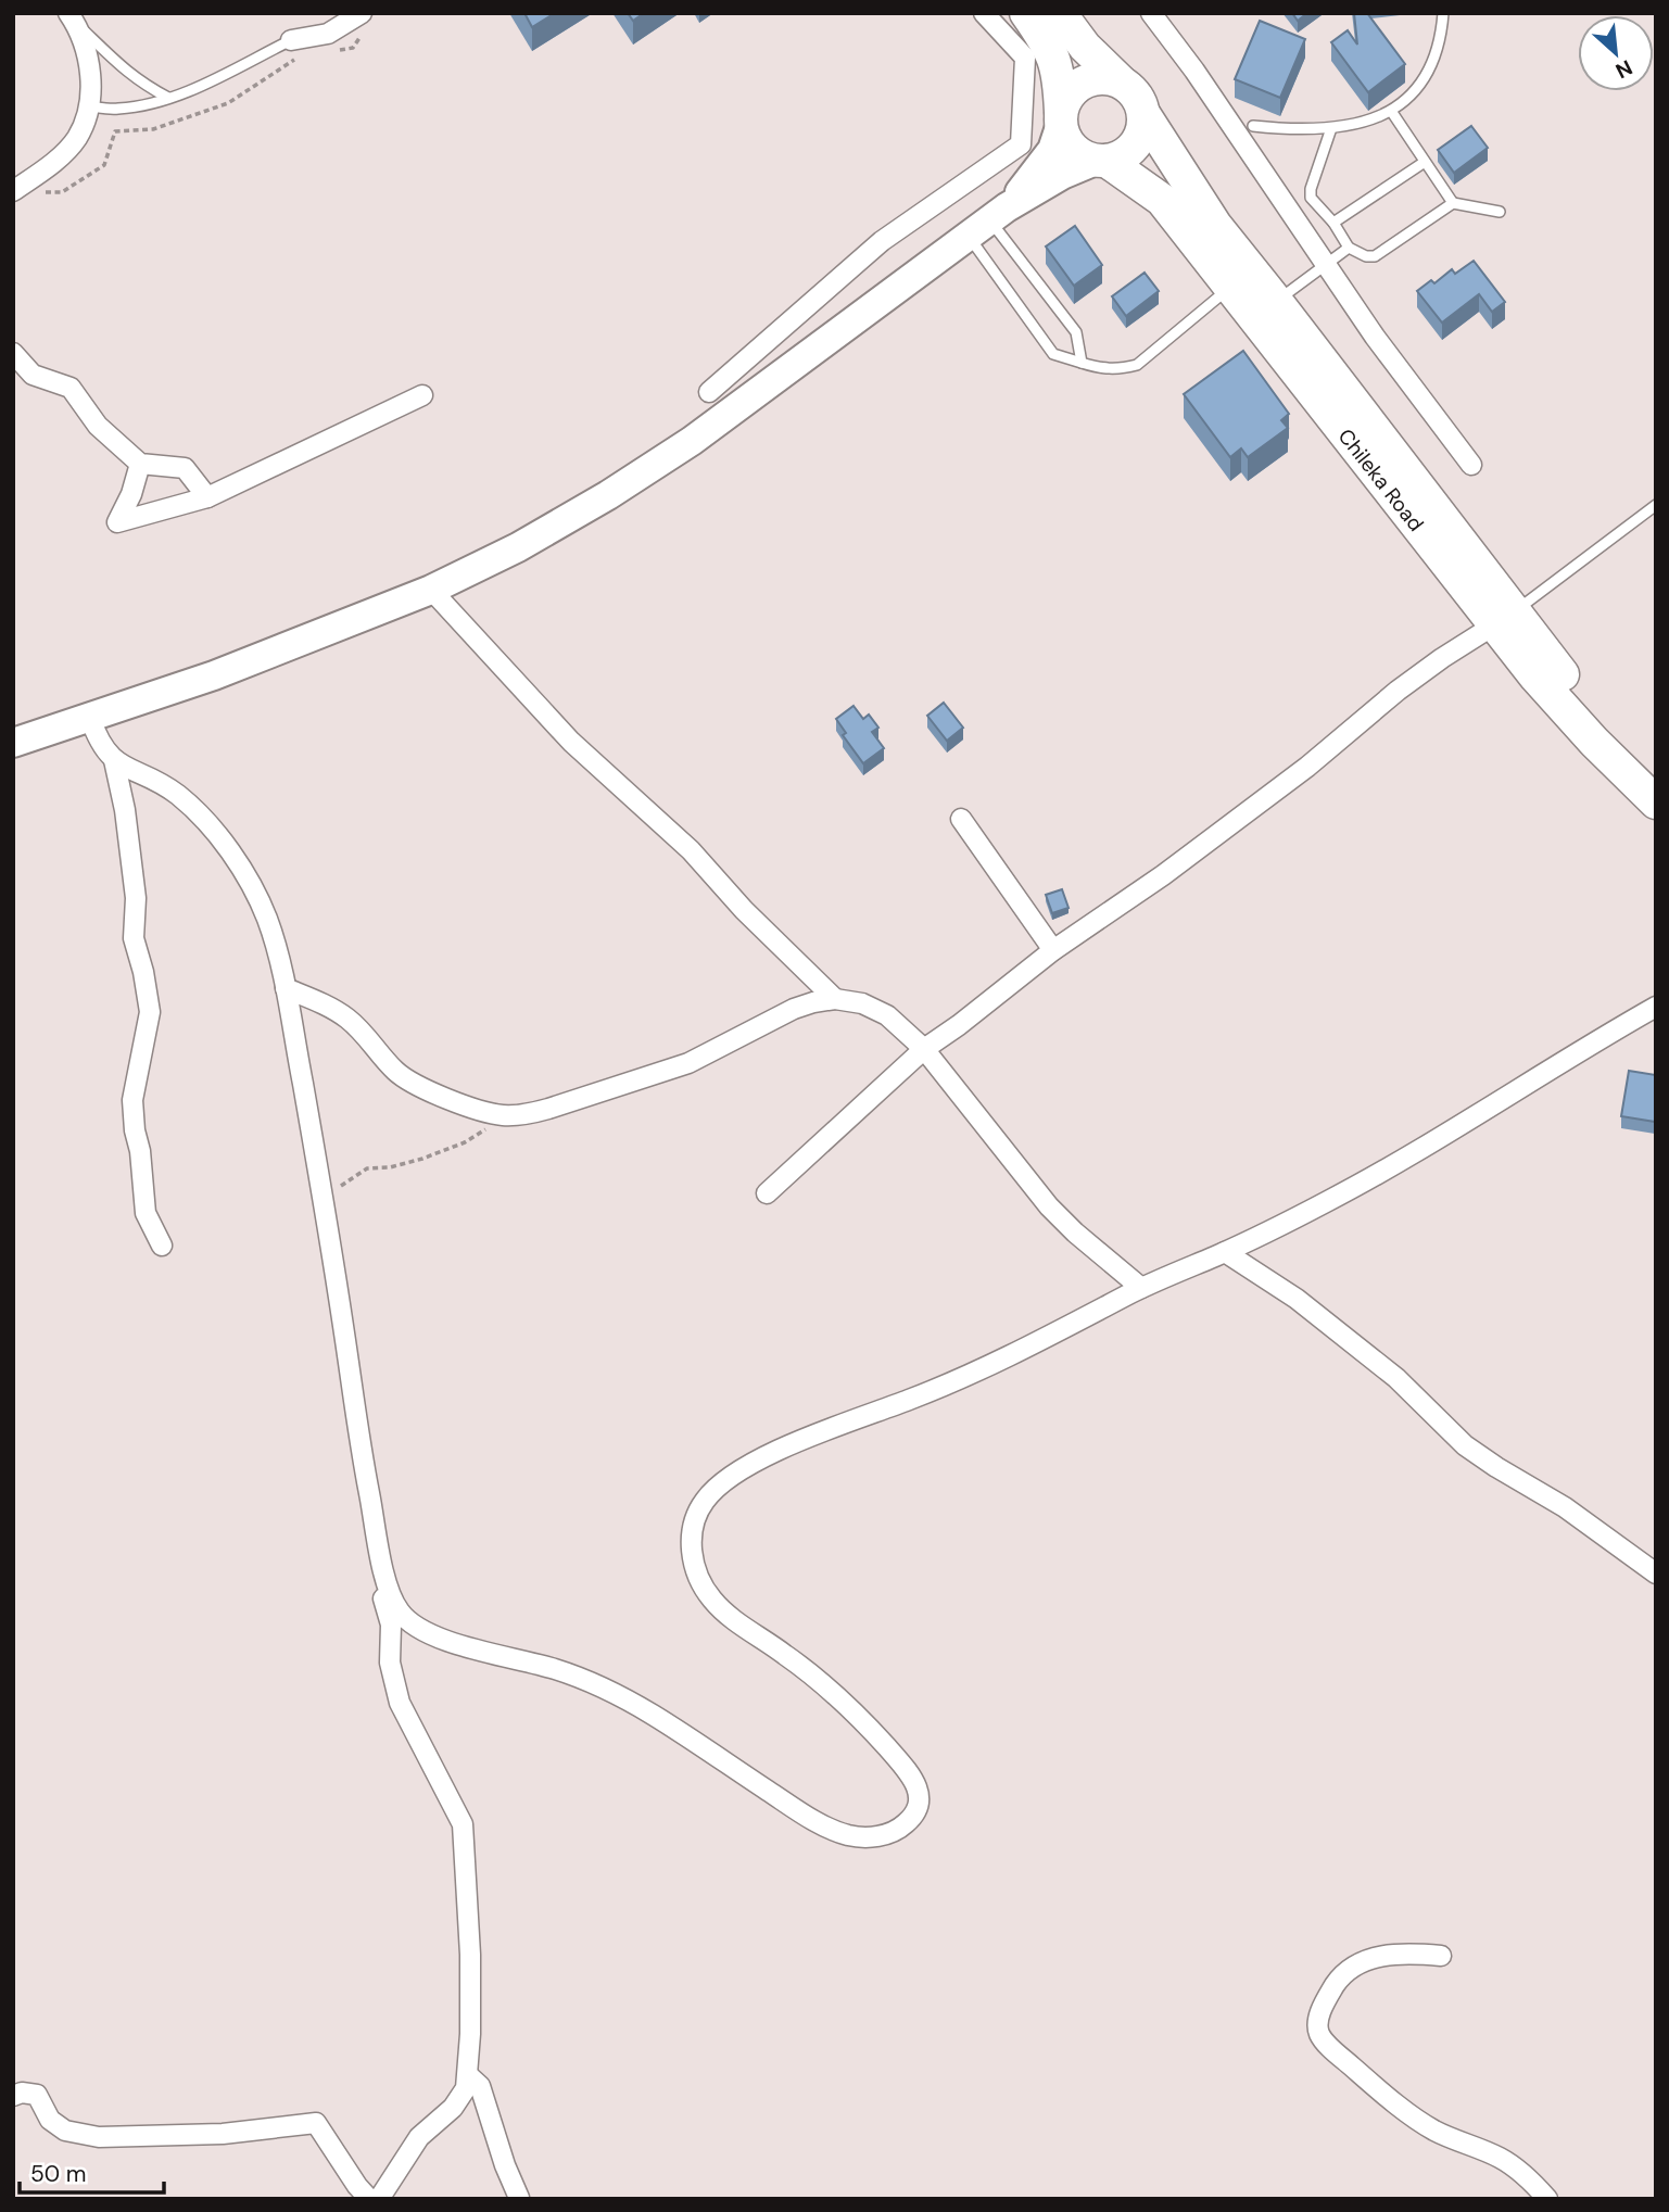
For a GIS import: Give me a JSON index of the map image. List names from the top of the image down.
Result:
{
  "streets": {
    "highway": ["Chileka Road"]
  },
  "scale_bar": "50 m",
  "north": "bottom right"
}
